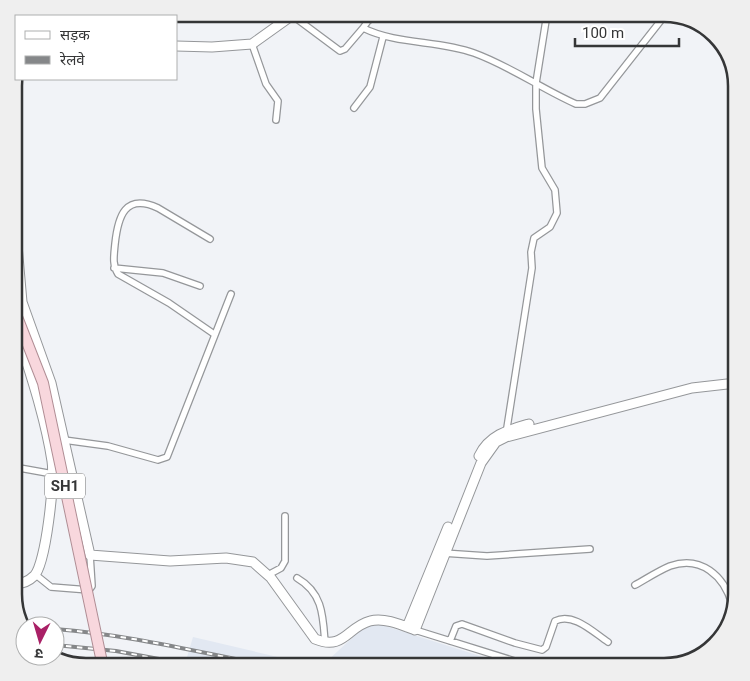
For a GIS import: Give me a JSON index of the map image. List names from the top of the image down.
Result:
{
  "streets": {
    "main road": ["SH1"]
  },
  "legend": ["सड़क", "रेलवे"],
  "scale_bar": "100 m",
  "north": "bottom"
}
